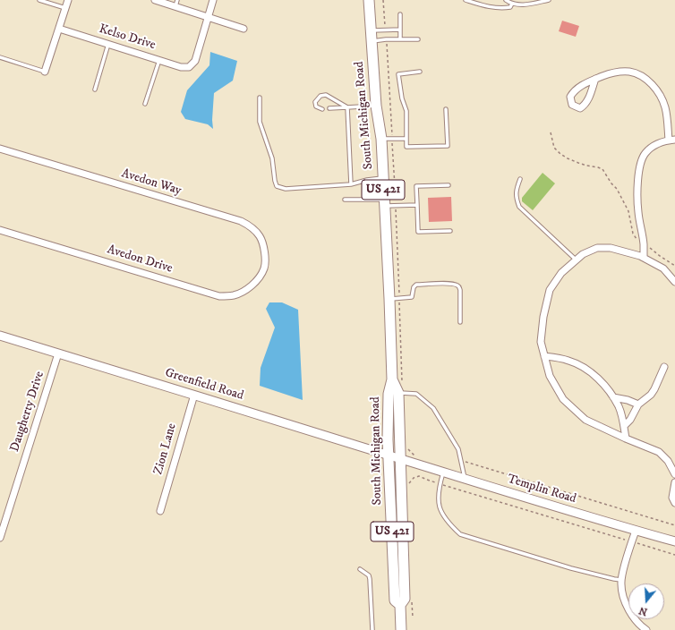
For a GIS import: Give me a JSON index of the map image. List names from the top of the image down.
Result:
{
  "streets": {
    "main road": ["South Michigan Road", "US 421"],
    "street": [
      "Kelso Drive",
      "Avedon Way",
      "Avedon Drive",
      "Greenfield Road",
      "Daugherty Drive",
      "Zion Lane",
      "Templin Road"
    ]
  },
  "crossings": [
    ["South Michigan Road", "Greenfield Road"],
    ["South Michigan Road", "Templin Road"],
    ["Avedon Way", "Avedon Drive"],
    ["Greenfield Road", "Daugherty Drive"],
    ["Greenfield Road", "Zion Lane"],
    ["Greenfield Road", "Templin Road"]
  ],
  "north": "bottom"
}
